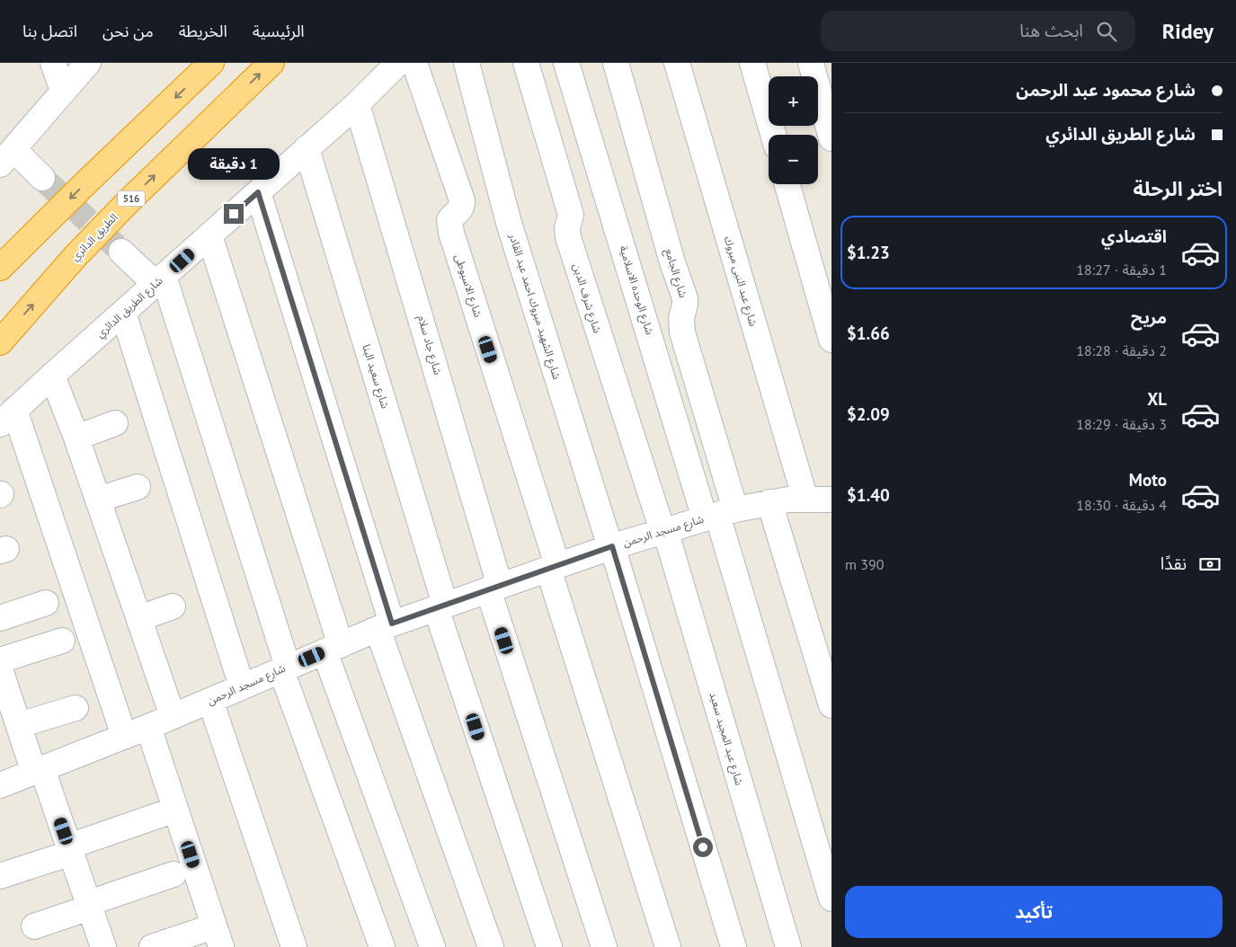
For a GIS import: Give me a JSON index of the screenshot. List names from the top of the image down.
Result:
{
  "streets": {
    "highway": ["516", "الطريق الدائري"],
    "street": [
      "شارع الجامع",
      "شارع عبد النبى مبروك",
      "شارع الاسيوطى",
      "شارع الوحده الاسلامية",
      "شارع شرف الدين",
      "شارع الشهيد مبروك احمد عبد القادر",
      "شارع الطريق الدائري",
      "شارع جاد سلام",
      "شارع سعيد البنا",
      "شارع مسجد الرحمن",
      "شارع عبد المجيد سعيد"
    ]
  },
  "crossings": [
    ["شارع الجامع", "شارع الوحده الاسلامية"],
    ["شارع الجامع", "شارع مسجد الرحمن"],
    ["شارع عبد النبى مبروك", "شارع مسجد الرحمن"],
    ["شارع الاسيوطى", "شارع مسجد الرحمن"],
    ["شارع الوحده الاسلامية", "شارع مسجد الرحمن"],
    ["شارع شرف الدين", "شارع مسجد الرحمن"],
    ["شارع شرف الدين", "شارع عبد المجيد سعيد"],
    ["شارع الشهيد مبروك احمد عبد القادر", "شارع مسجد الرحمن"],
    ["شارع الطريق الدائري", "شارع جاد سلام"],
    ["شارع الطريق الدائري", "شارع سعيد البنا"],
    ["شارع جاد سلام", "شارع مسجد الرحمن"],
    ["شارع سعيد البنا", "شارع مسجد الرحمن"],
    ["شارع مسجد الرحمن", "شارع عبد المجيد سعيد"]
  ],
  "page": {
    "header": "Ridey",
    "search": "ابحث هنا",
    "nav": [
      "الرئيسية",
      "الخريطة",
      "من نحن",
      "اتصل بنا"
    ],
    "banner": ["شارع محمود عبد الرحمن", "شارع الطريق الدائري"],
    "map_buttons": ["+", "−"],
    "bubble": "1 دقيقة",
    "heading": "اختر الرحلة",
    "list": [
      {
        "name": "اقتصادي",
        "note": "1 دقيقة · 18:27",
        "value": "$1.23"
      },
      {
        "name": "مريح",
        "note": "2 دقيقة · 18:28",
        "value": "$1.66"
      },
      {
        "name": "XL",
        "note": "3 دقيقة · 18:29",
        "value": "$2.09"
      },
      {
        "name": "Moto",
        "note": "4 دقيقة · 18:30",
        "value": "$1.40"
      }
    ],
    "pay": ["نقدًا", "390 m"],
    "buttons": "تأكيد"
  }
}
